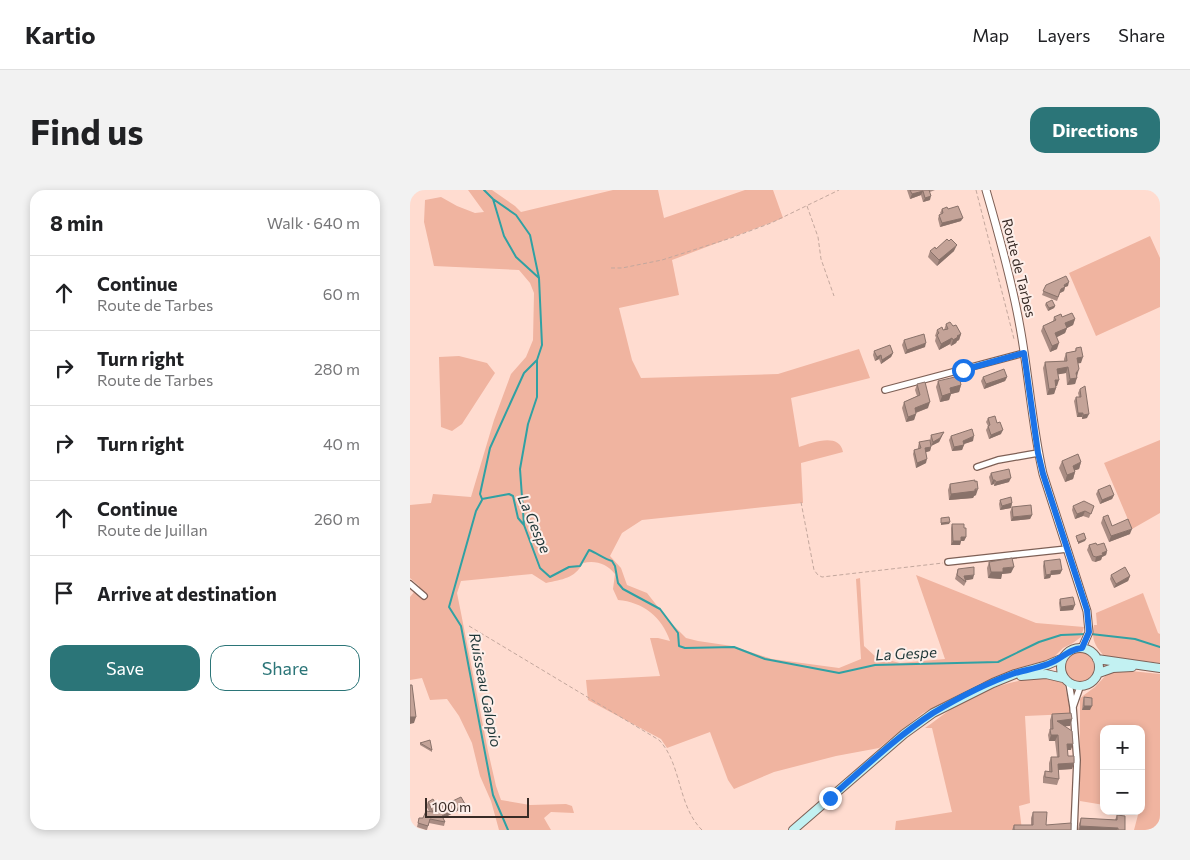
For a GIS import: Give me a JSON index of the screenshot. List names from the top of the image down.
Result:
{
  "streets": {
    "street": ["Route de Tarbes"]
  },
  "water": ["La Gespe", "Ruisseau Galopio"],
  "scale_bar": "100 m",
  "page": {
    "header": "Kartio",
    "nav": ["Map", "Layers", "Share"],
    "buttons": [
      "Directions",
      ["Save", "Share"]
    ],
    "title": "Find us",
    "heading": ["8 min", "Walk · 640 m"],
    "list": [
      ["Continue", "Route de Tarbes", "60 m"],
      ["Turn right", "Route de Tarbes", "280 m"],
      ["Turn right", "40 m"],
      ["Continue", "Route de Juillan", "260 m"],
      "Arrive at destination"
    ],
    "map_buttons": ["+", "−"],
    "scale": "100 m"
  }
}
